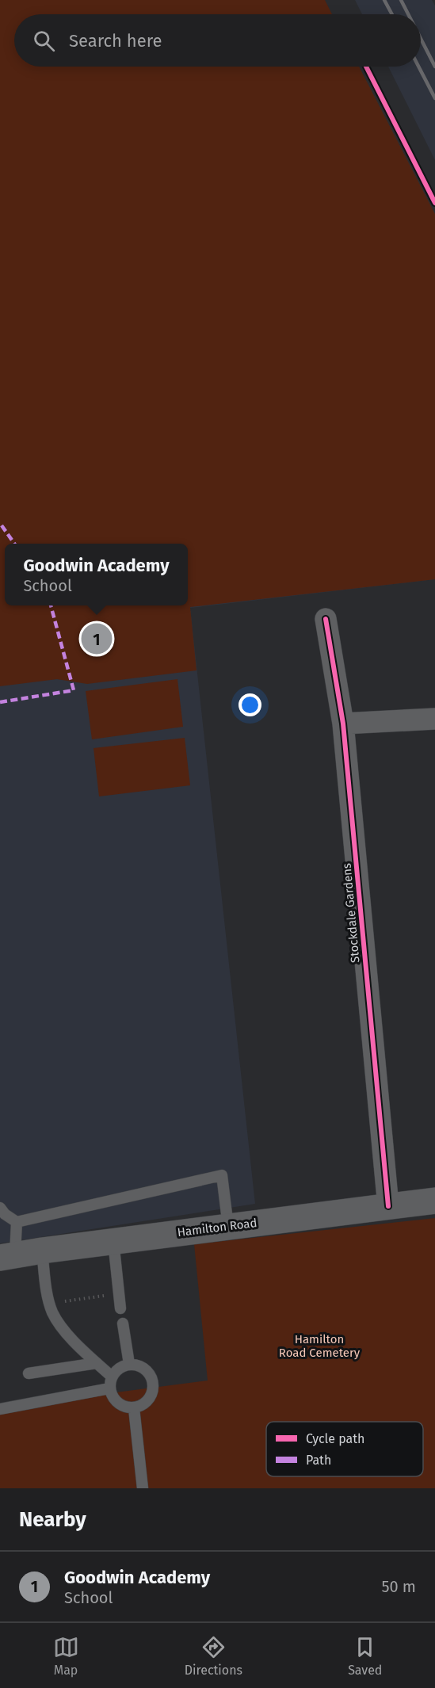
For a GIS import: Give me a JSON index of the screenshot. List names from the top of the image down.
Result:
{
  "streets": {
    "main road": ["Hamilton Road"],
    "street": ["Stockdale Gardens"]
  },
  "crossings": [
    ["Stockdale Gardens", "Hamilton Road"]
  ],
  "parks": ["Hamilton Road Cemetery"],
  "legend": ["Cycle path", "Path"],
  "page": {
    "search": "Search here",
    "popup": ["Goodwin Academy", "School"],
    "pins": "1",
    "heading": "Nearby",
    "list": [
      {
        "mark": "1",
        "name": "Goodwin Academy",
        "note": "School",
        "value": "50 m"
      }
    ],
    "nav": ["Map", "Directions", "Saved"]
  }
}
